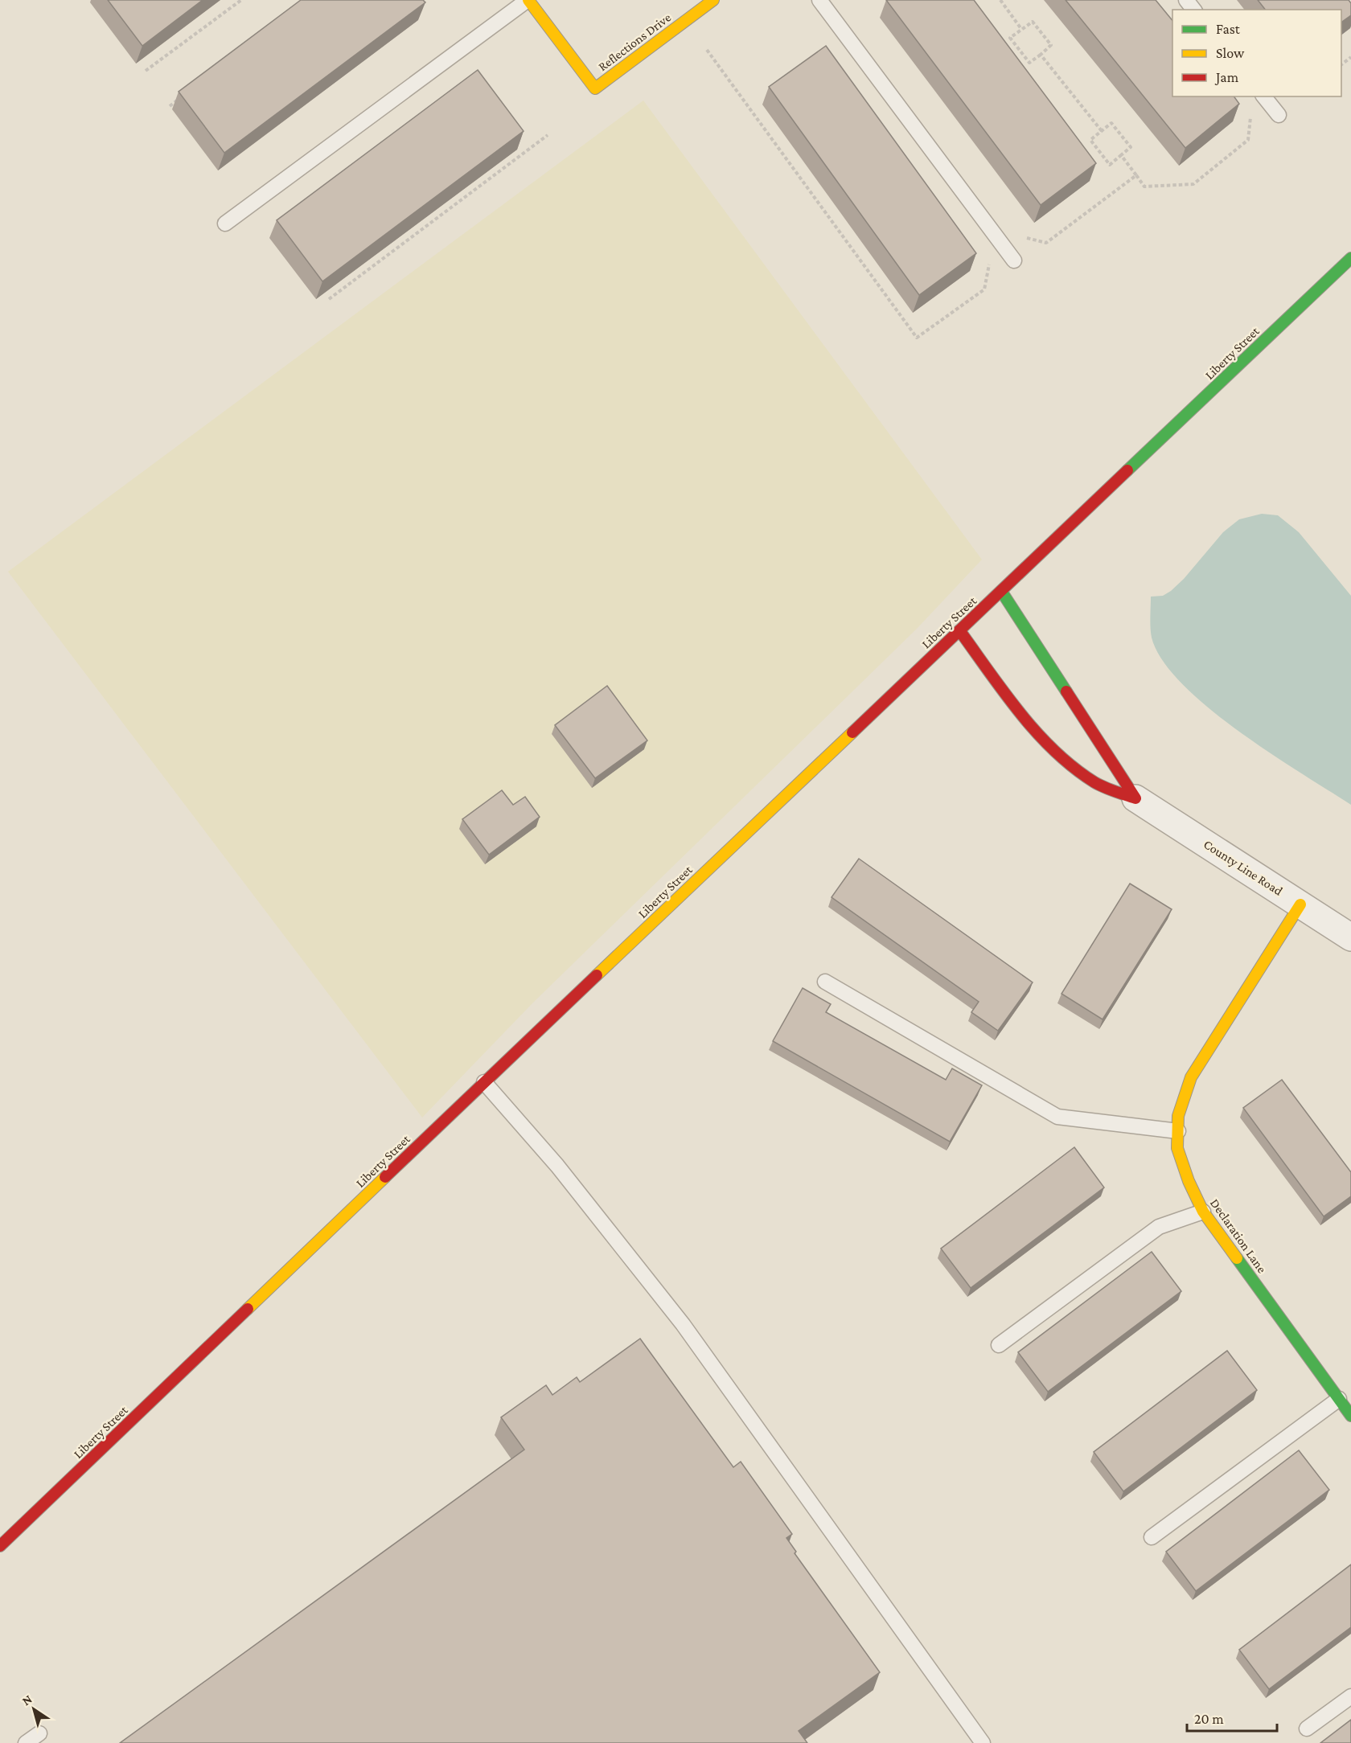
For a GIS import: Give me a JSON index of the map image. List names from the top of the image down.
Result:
{
  "streets": {
    "street": [
      "Reflections Drive",
      "Liberty Street",
      "County Line Road",
      "Declaration Lane"
    ]
  },
  "crossings": [
    ["Liberty Street", "County Line Road"],
    ["County Line Road", "Declaration Lane"]
  ],
  "legend": ["Fast", "Slow", "Jam"],
  "scale_bar": "20 m",
  "north": "top left"
}
